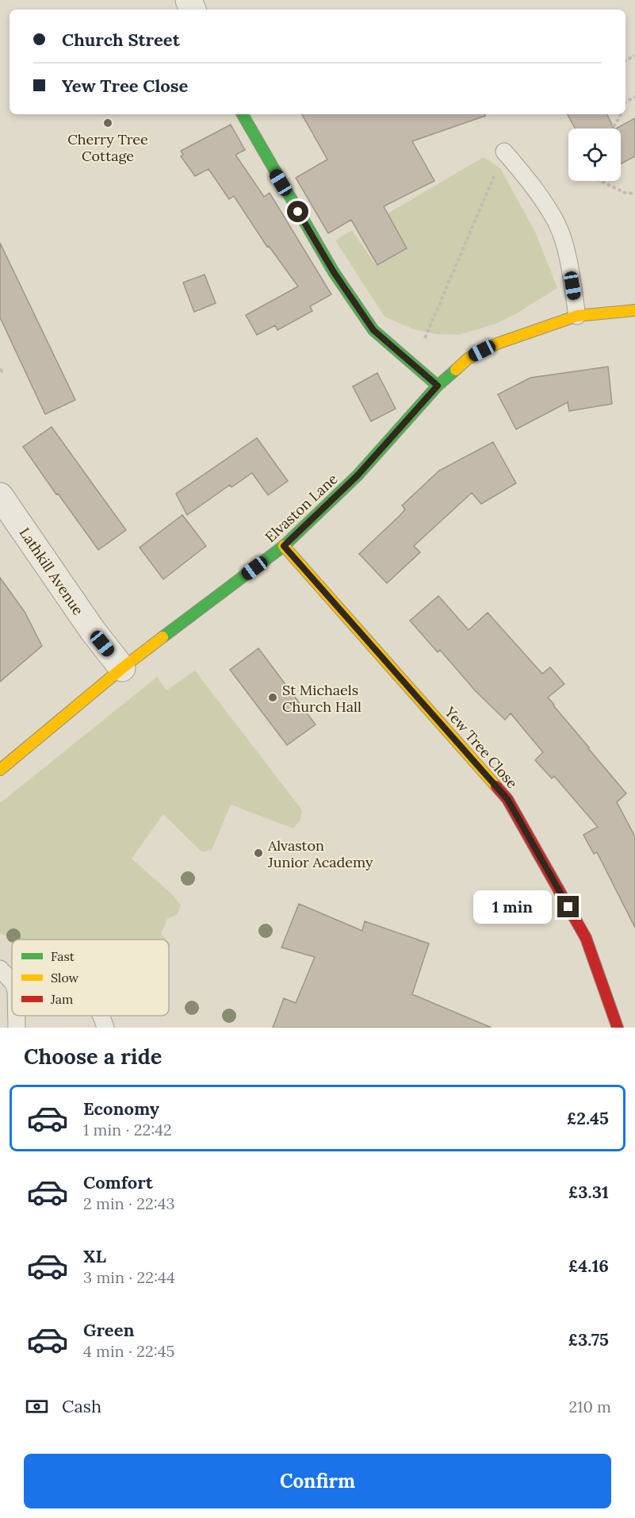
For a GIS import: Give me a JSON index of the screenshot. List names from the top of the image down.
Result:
{
  "streets": {
    "street": ["Elvaston Lane", "Lathkill Avenue", "Yew Tree Close"]
  },
  "crossings": [
    ["Elvaston Lane", "Lathkill Avenue"],
    ["Elvaston Lane", "Yew Tree Close"]
  ],
  "places": ["Cherry Tree Cottage", "St Michaels Church Hall", "Alvaston Junior Academy"],
  "legend": ["Fast", "Slow", "Jam"],
  "page": {
    "banner": ["Church Street", "Yew Tree Close"],
    "bubble": "1 min",
    "heading": "Choose a ride",
    "list": [
      {
        "name": "Economy",
        "note": "1 min · 22:42",
        "value": "£2.45"
      },
      {
        "name": "Comfort",
        "note": "2 min · 22:43",
        "value": "£3.31"
      },
      {
        "name": "XL",
        "note": "3 min · 22:44",
        "value": "£4.16"
      },
      {
        "name": "Green",
        "note": "4 min · 22:45",
        "value": "£3.75"
      }
    ],
    "pay": ["Cash", "210 m"],
    "buttons": "Confirm"
  }
}
